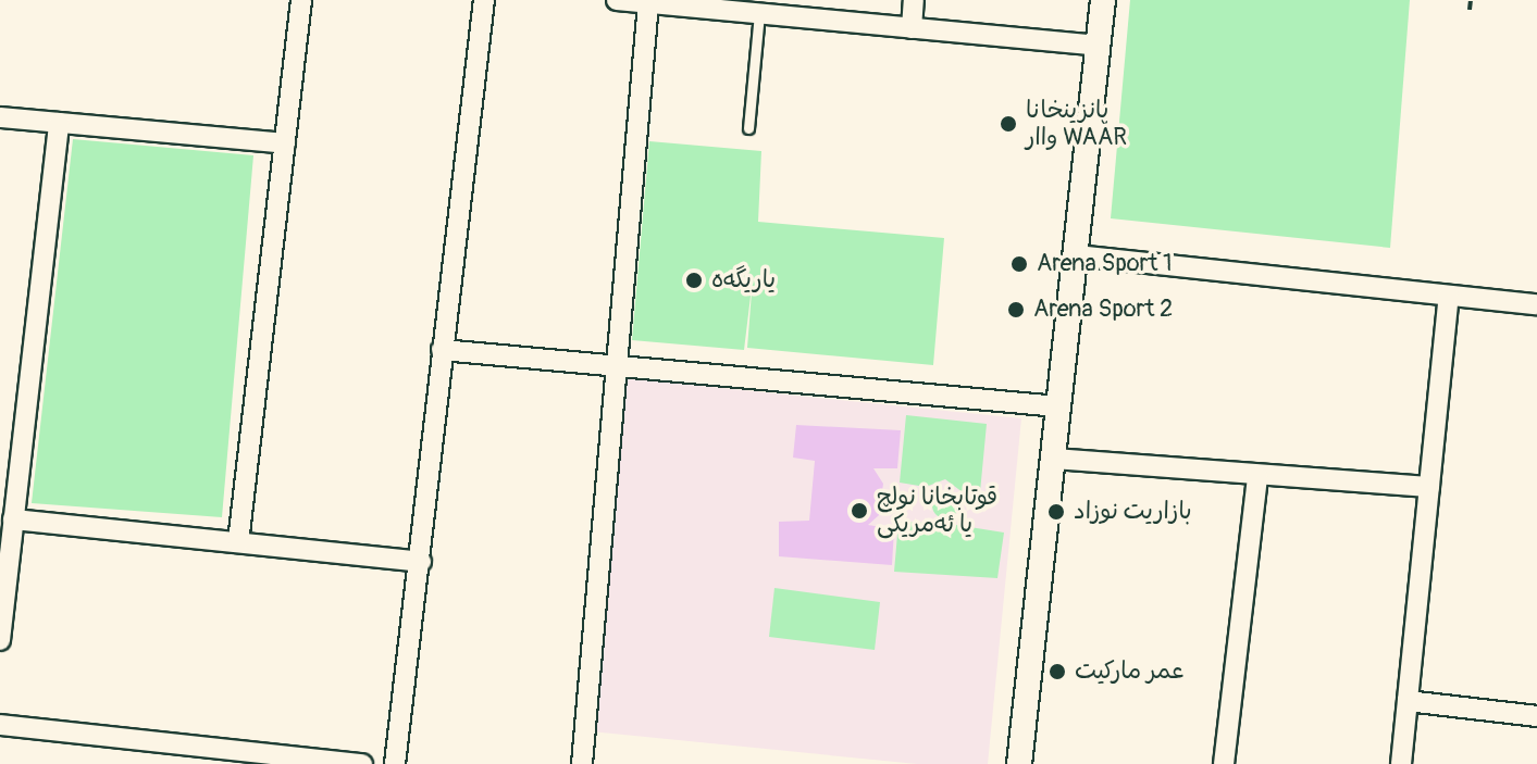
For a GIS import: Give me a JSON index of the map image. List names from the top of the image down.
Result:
{
  "places": [
    "پانزینخانا واار WAAR",
    "Arena Sport 1",
    "یاریگه‌ه",
    "Arena Sport 2",
    "قوتابخانا نولچ يا ئەمريكى",
    "بازاريت نوزاد",
    "عمر ماركيت"
  ]
}
